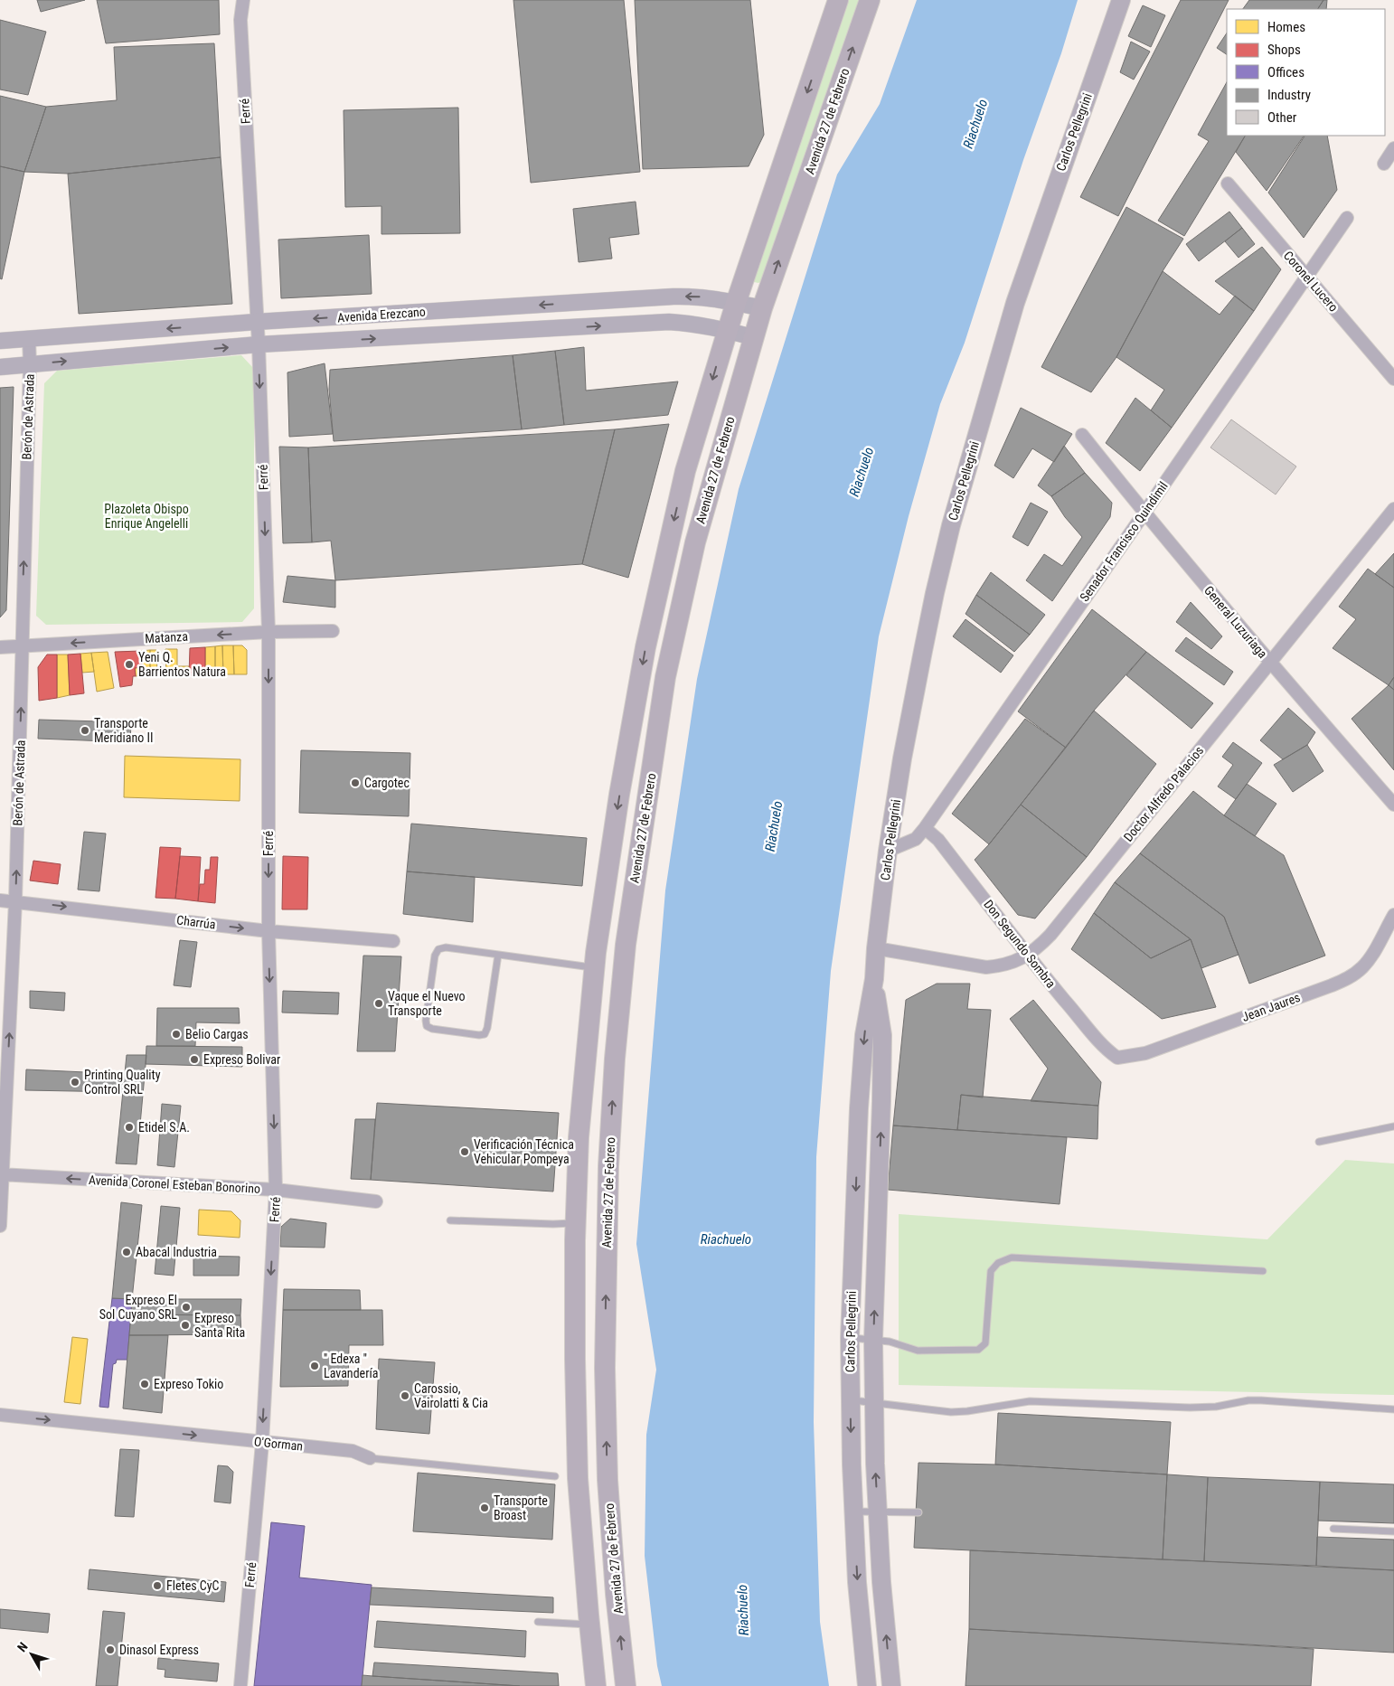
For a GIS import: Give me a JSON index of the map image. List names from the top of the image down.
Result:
{
  "streets": {
    "main road": ["Avenida 27 de Febrero", "Carlos Pellegrini"],
    "street": [
      "Ferré",
      "Coronel Lucero",
      "Avenida Erezcano",
      "Berón de Astrada",
      "Senador Francisco Quindimil",
      "General Luzuriaga",
      "Matanza",
      "Doctor Alfredo Palacios",
      "Charrúa",
      "Don Segundo Sombra",
      "Jean Jaures",
      "Avenida Coronel Esteban Bonorino",
      "O'Gorman"
    ]
  },
  "crossings": [
    ["Ferré", "Avenida Erezcano"],
    ["Ferré", "Matanza"],
    ["Ferré", "Charrúa"],
    ["Ferré", "Avenida Coronel Esteban Bonorino"],
    ["Ferré", "O'Gorman"],
    ["Avenida 27 de Febrero", "Avenida Erezcano"],
    ["Carlos Pellegrini", "Senador Francisco Quindimil"],
    ["Carlos Pellegrini", "Doctor Alfredo Palacios"],
    ["Coronel Lucero", "Senador Francisco Quindimil"],
    ["Avenida Erezcano", "Berón de Astrada"],
    ["Berón de Astrada", "Matanza"],
    ["Berón de Astrada", "Charrúa"],
    ["Berón de Astrada", "Avenida Coronel Esteban Bonorino"],
    ["Senador Francisco Quindimil", "General Luzuriaga"],
    ["Senador Francisco Quindimil", "Don Segundo Sombra"],
    ["General Luzuriaga", "Doctor Alfredo Palacios"],
    ["Doctor Alfredo Palacios", "Don Segundo Sombra"],
    ["Don Segundo Sombra", "Jean Jaures"]
  ],
  "one_way": [
    "Ferré",
    "Berón de Astrada",
    "Matanza",
    "Charrúa",
    "Avenida Coronel Esteban Bonorino",
    "O'Gorman"
  ],
  "water": ["Riachuelo"],
  "parks": ["Plazoleta Obispo Enrique Angelelli"],
  "places": [
    "Yeni Q. Barrientos Natura",
    "Transporte Meridiano II",
    "Cargotec",
    "Vaque el Nuevo Transporte",
    "Belio Cargas",
    "Expreso Bolivar",
    "Printing Quality Control SRL",
    "Etidel S.A.",
    "Verificación Técnica Vehicular Pompeya",
    "Abacal Industria",
    "Expreso El Sol Cuyano SRL",
    "Expreso Santa Rita",
    "'' Edexa '' Lavandería",
    "Expreso Tokio",
    "Carossio, Vairolatti & Cia",
    "Transporte Broast",
    "Fletes CyC",
    "Dinasol Express"
  ],
  "legend": [
    "Homes",
    "Shops",
    "Offices",
    "Industry",
    "Other"
  ],
  "north": "top left"
}
